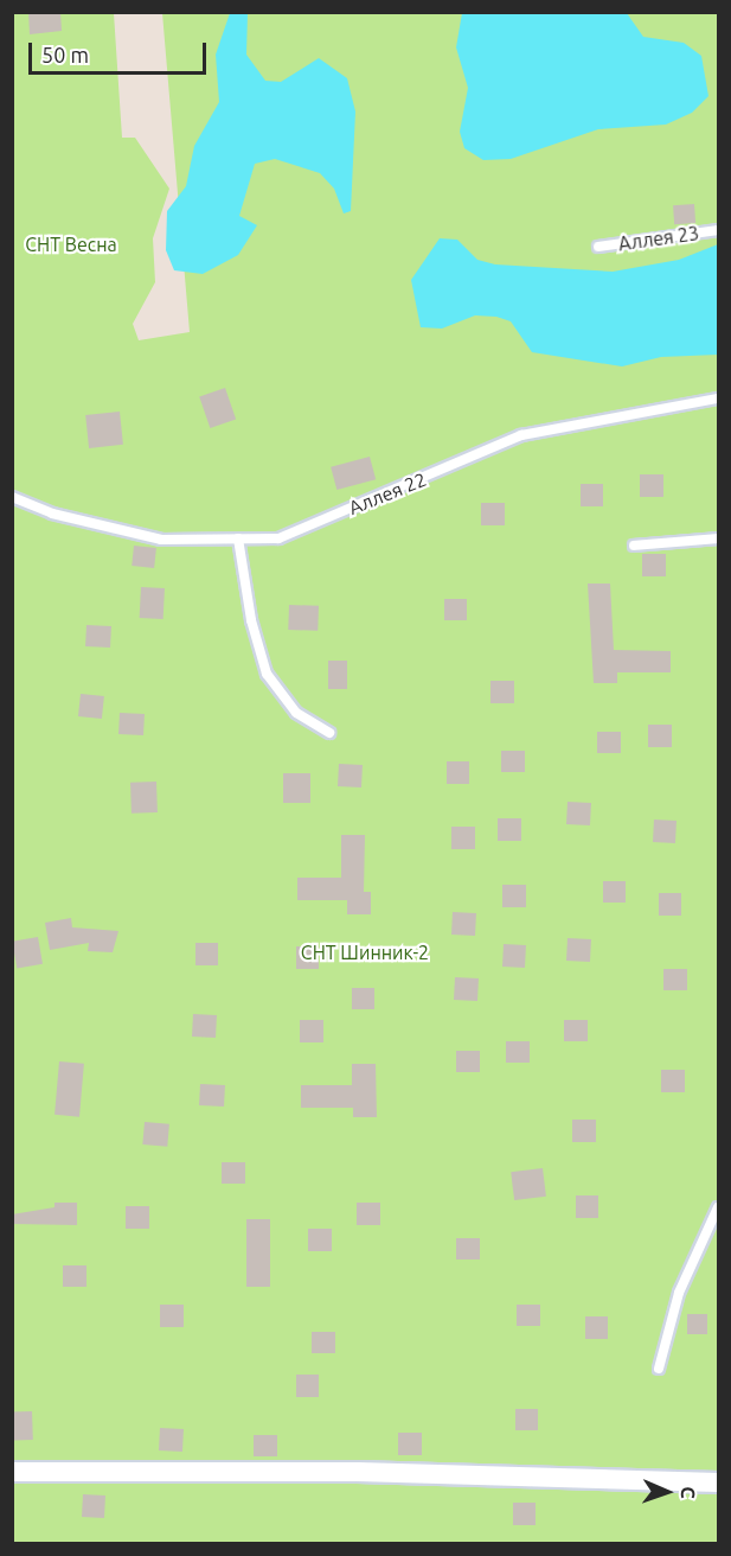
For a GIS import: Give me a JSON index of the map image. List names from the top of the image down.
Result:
{
  "streets": {
    "lane": ["Аллея 23", "Аллея 22"]
  },
  "parks": ["СНТ Весна", "СНТ Шинник-2"],
  "scale_bar": "50 m",
  "north": "right"
}
